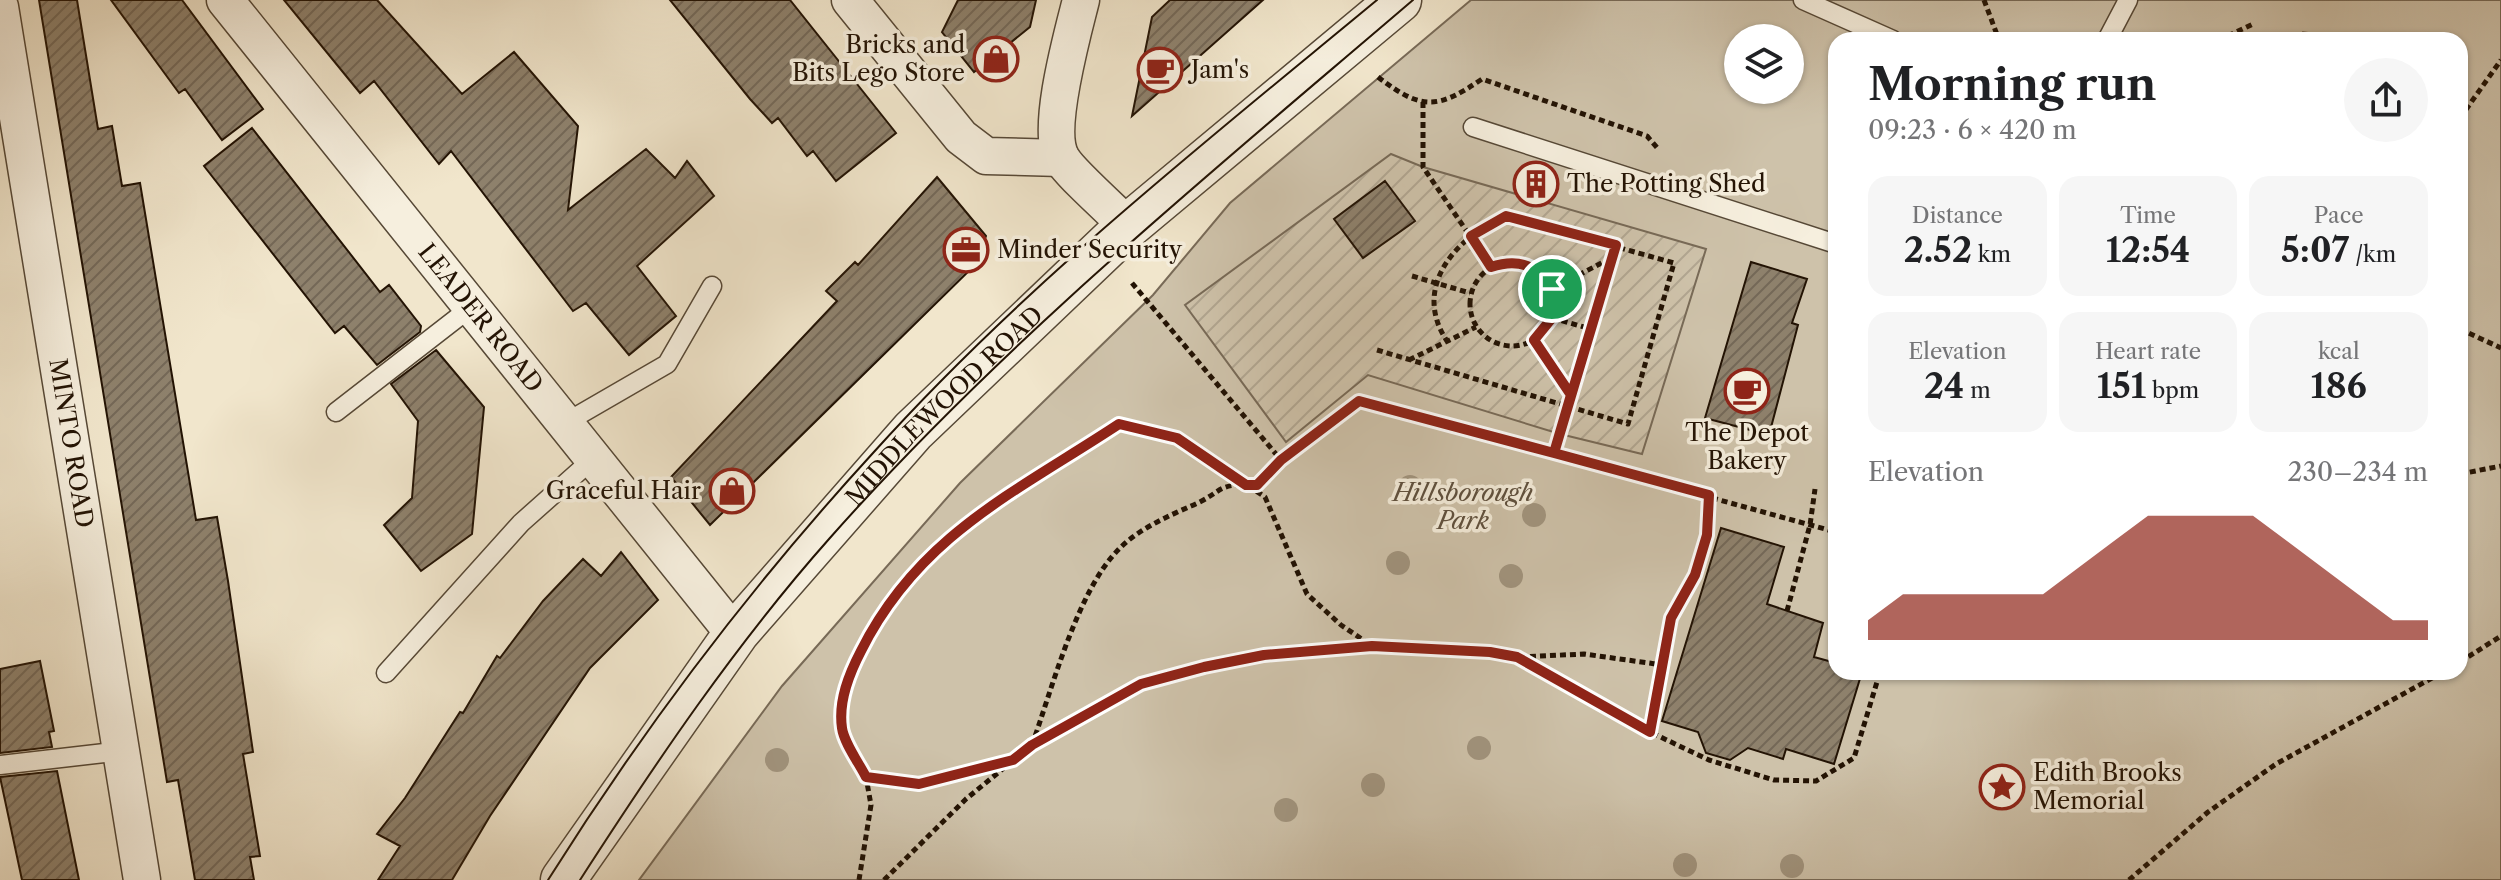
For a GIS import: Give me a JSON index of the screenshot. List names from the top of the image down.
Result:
{
  "streets": {
    "street": ["LEADER ROAD", "MIDDLEWOOD ROAD", "MINTO ROAD"]
  },
  "crossings": [
    ["LEADER ROAD", "MIDDLEWOOD ROAD"]
  ],
  "parks": ["Hillsborough Park"],
  "places": {
    "shop": ["Bricks and Bits Lego Store", "Graceful Hair"],
    "cafe": ["Jam's", "The Depot Bakery"],
    "building": ["The Potting Shed"],
    "office": ["Minder Security"],
    "place": ["Edith Brooks Memorial"]
  },
  "page": {
    "heading": ["Morning run", "09:23 · 6 × 420 m"],
    "stats": [
      ["Distance", "2.52 km"],
      ["Time", "12:54"],
      ["Pace", "5:07 /km"],
      ["Elevation", "24 m"],
      ["Heart rate", "151 bpm"],
      ["kcal", "186"]
    ],
    "chart": ["Elevation", "230–234 m"]
  }
}
